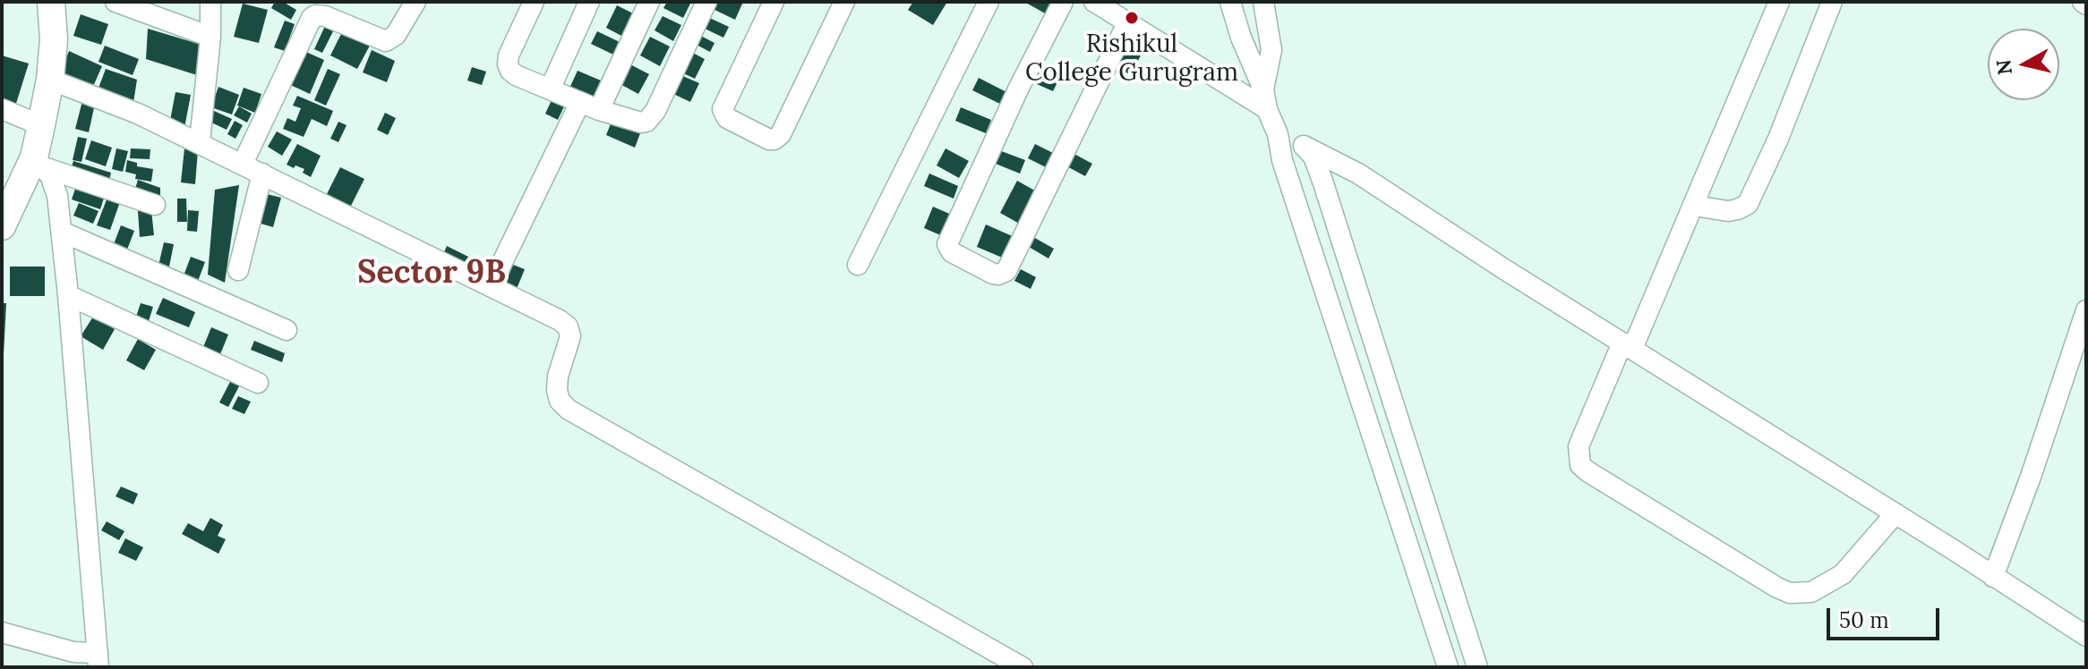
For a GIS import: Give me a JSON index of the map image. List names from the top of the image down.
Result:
{
  "districts": ["Sector 9B"],
  "places": ["Rishikul College Gurugram"],
  "scale_bar": "50 m",
  "north": "left"
}
